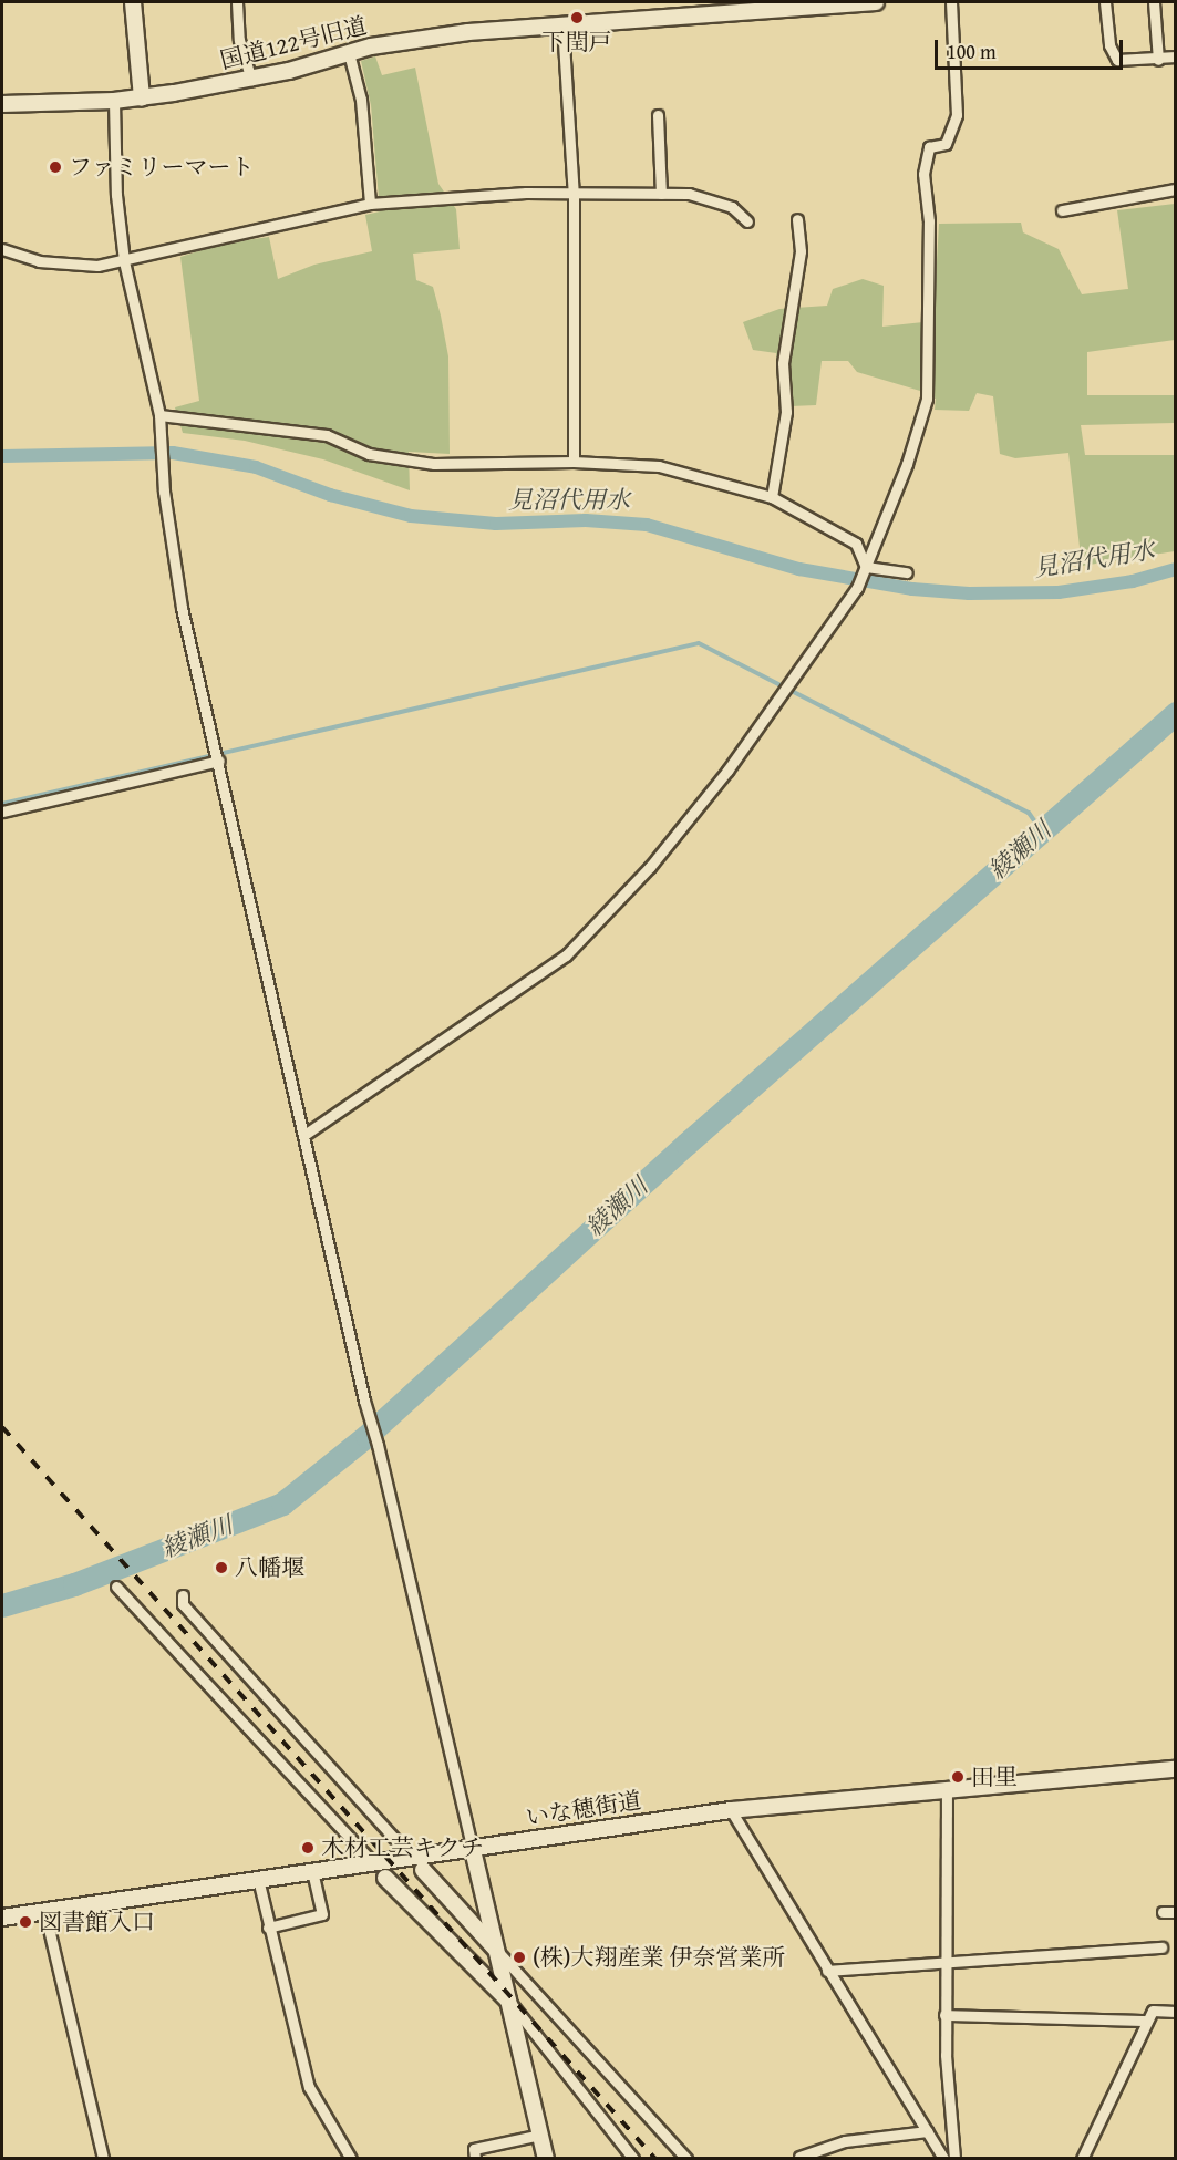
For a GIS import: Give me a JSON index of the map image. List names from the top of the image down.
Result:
{
  "streets": {
    "street": ["国道122号旧道", "いな穂街道"]
  },
  "water": ["見沼代用水", "綾瀬川"],
  "places": [
    "下閏戸",
    "ファミリーマート",
    "八幡堰",
    "田里",
    "木材工芸キクチ",
    "図書館入口",
    "(株)大翔産業 伊奈営業所"
  ],
  "scale_bar": "100 m"
}
